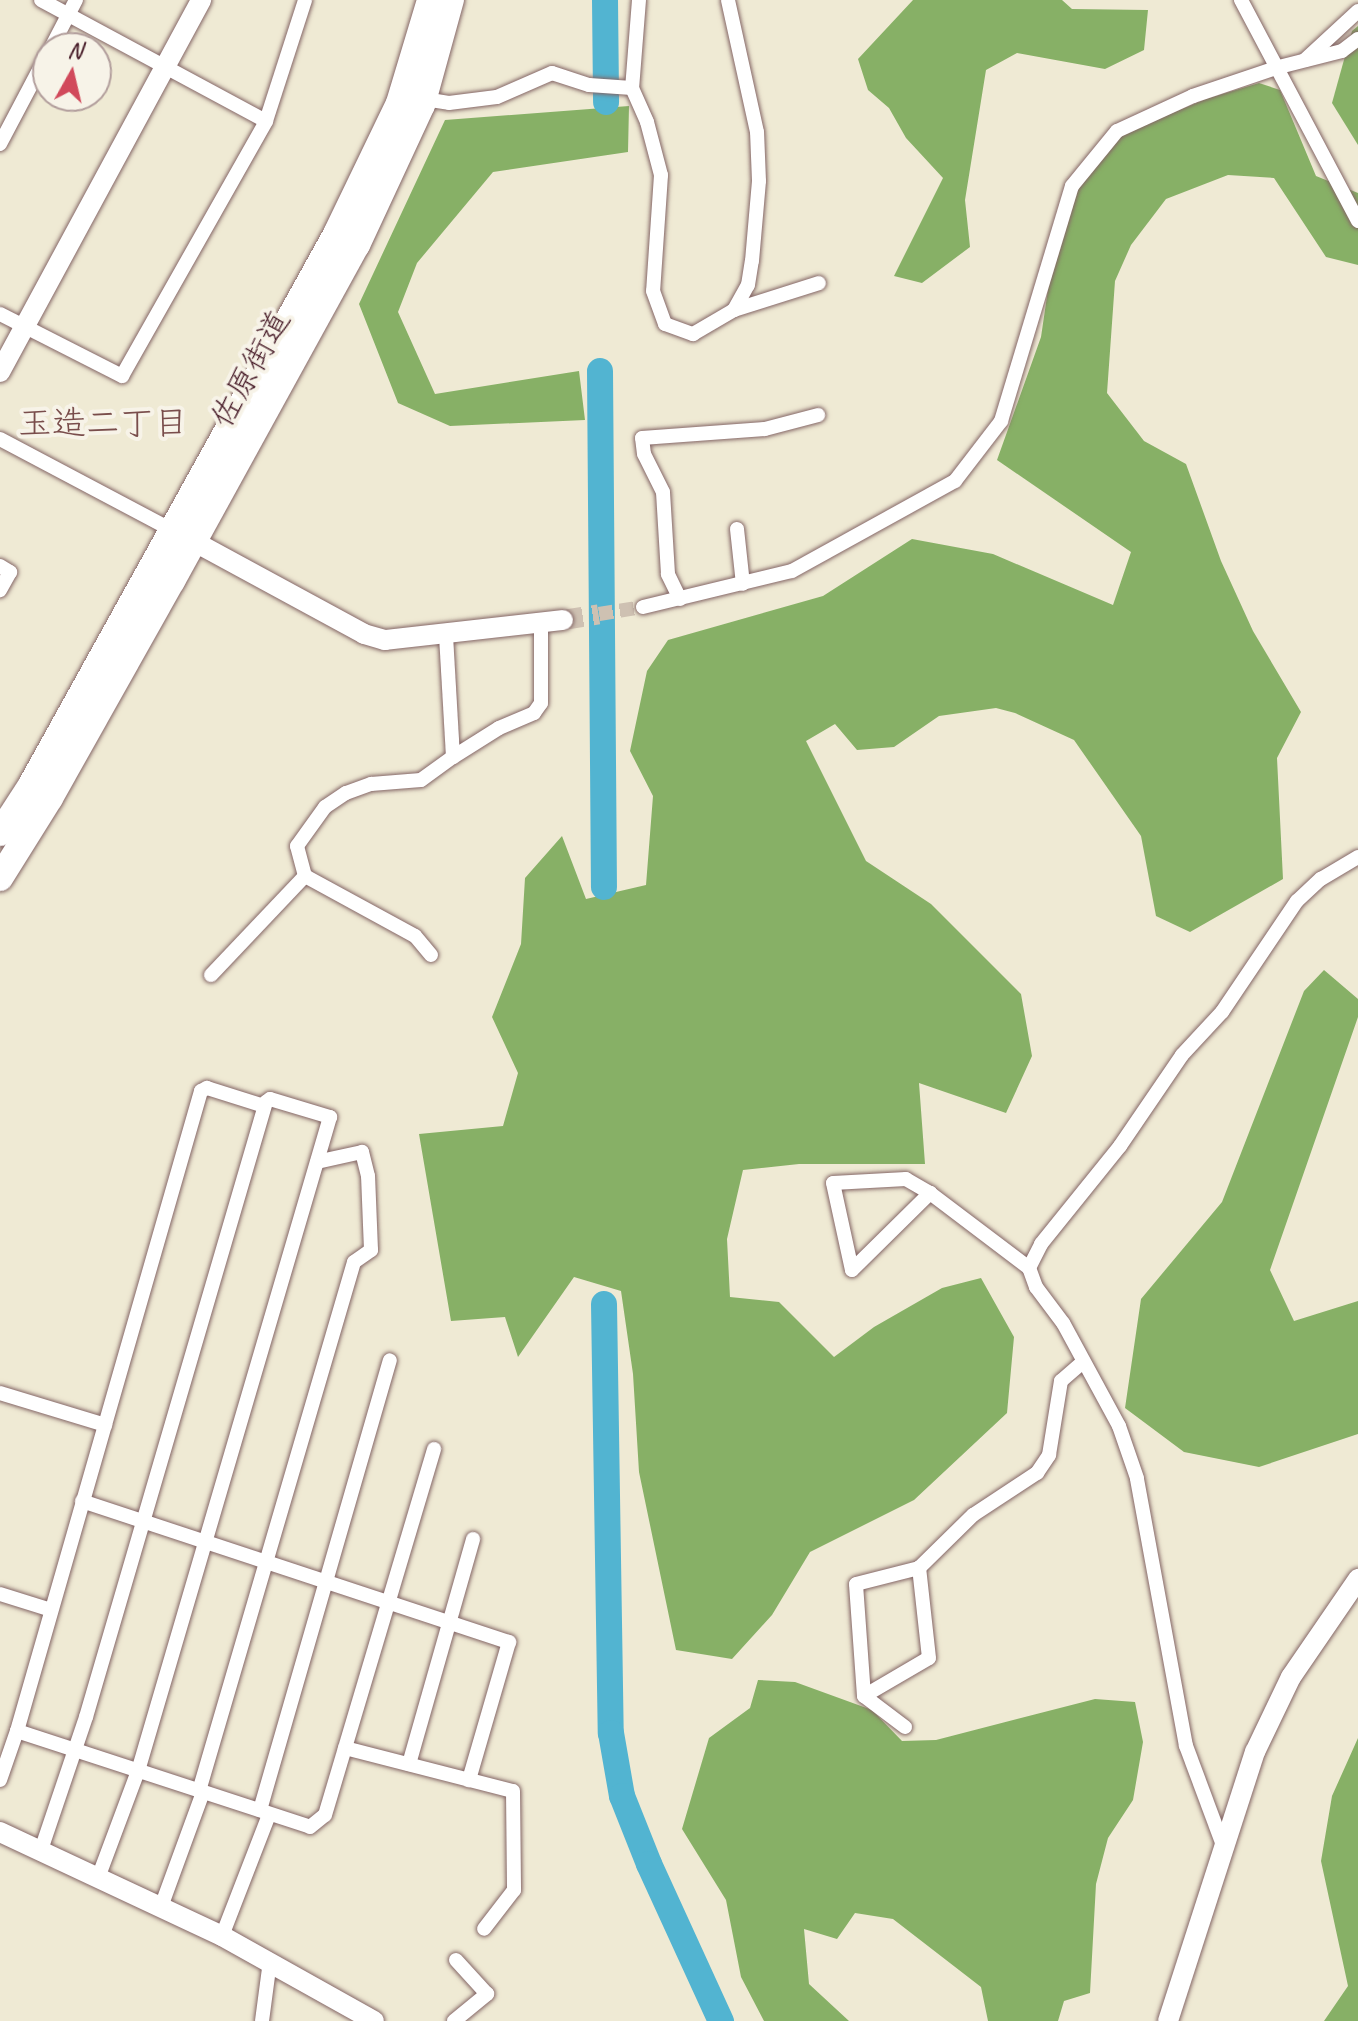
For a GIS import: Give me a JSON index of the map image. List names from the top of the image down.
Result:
{
  "streets": {
    "highway": ["佐原街道"]
  },
  "districts": ["玉造二丁目"],
  "north": "top"
}
